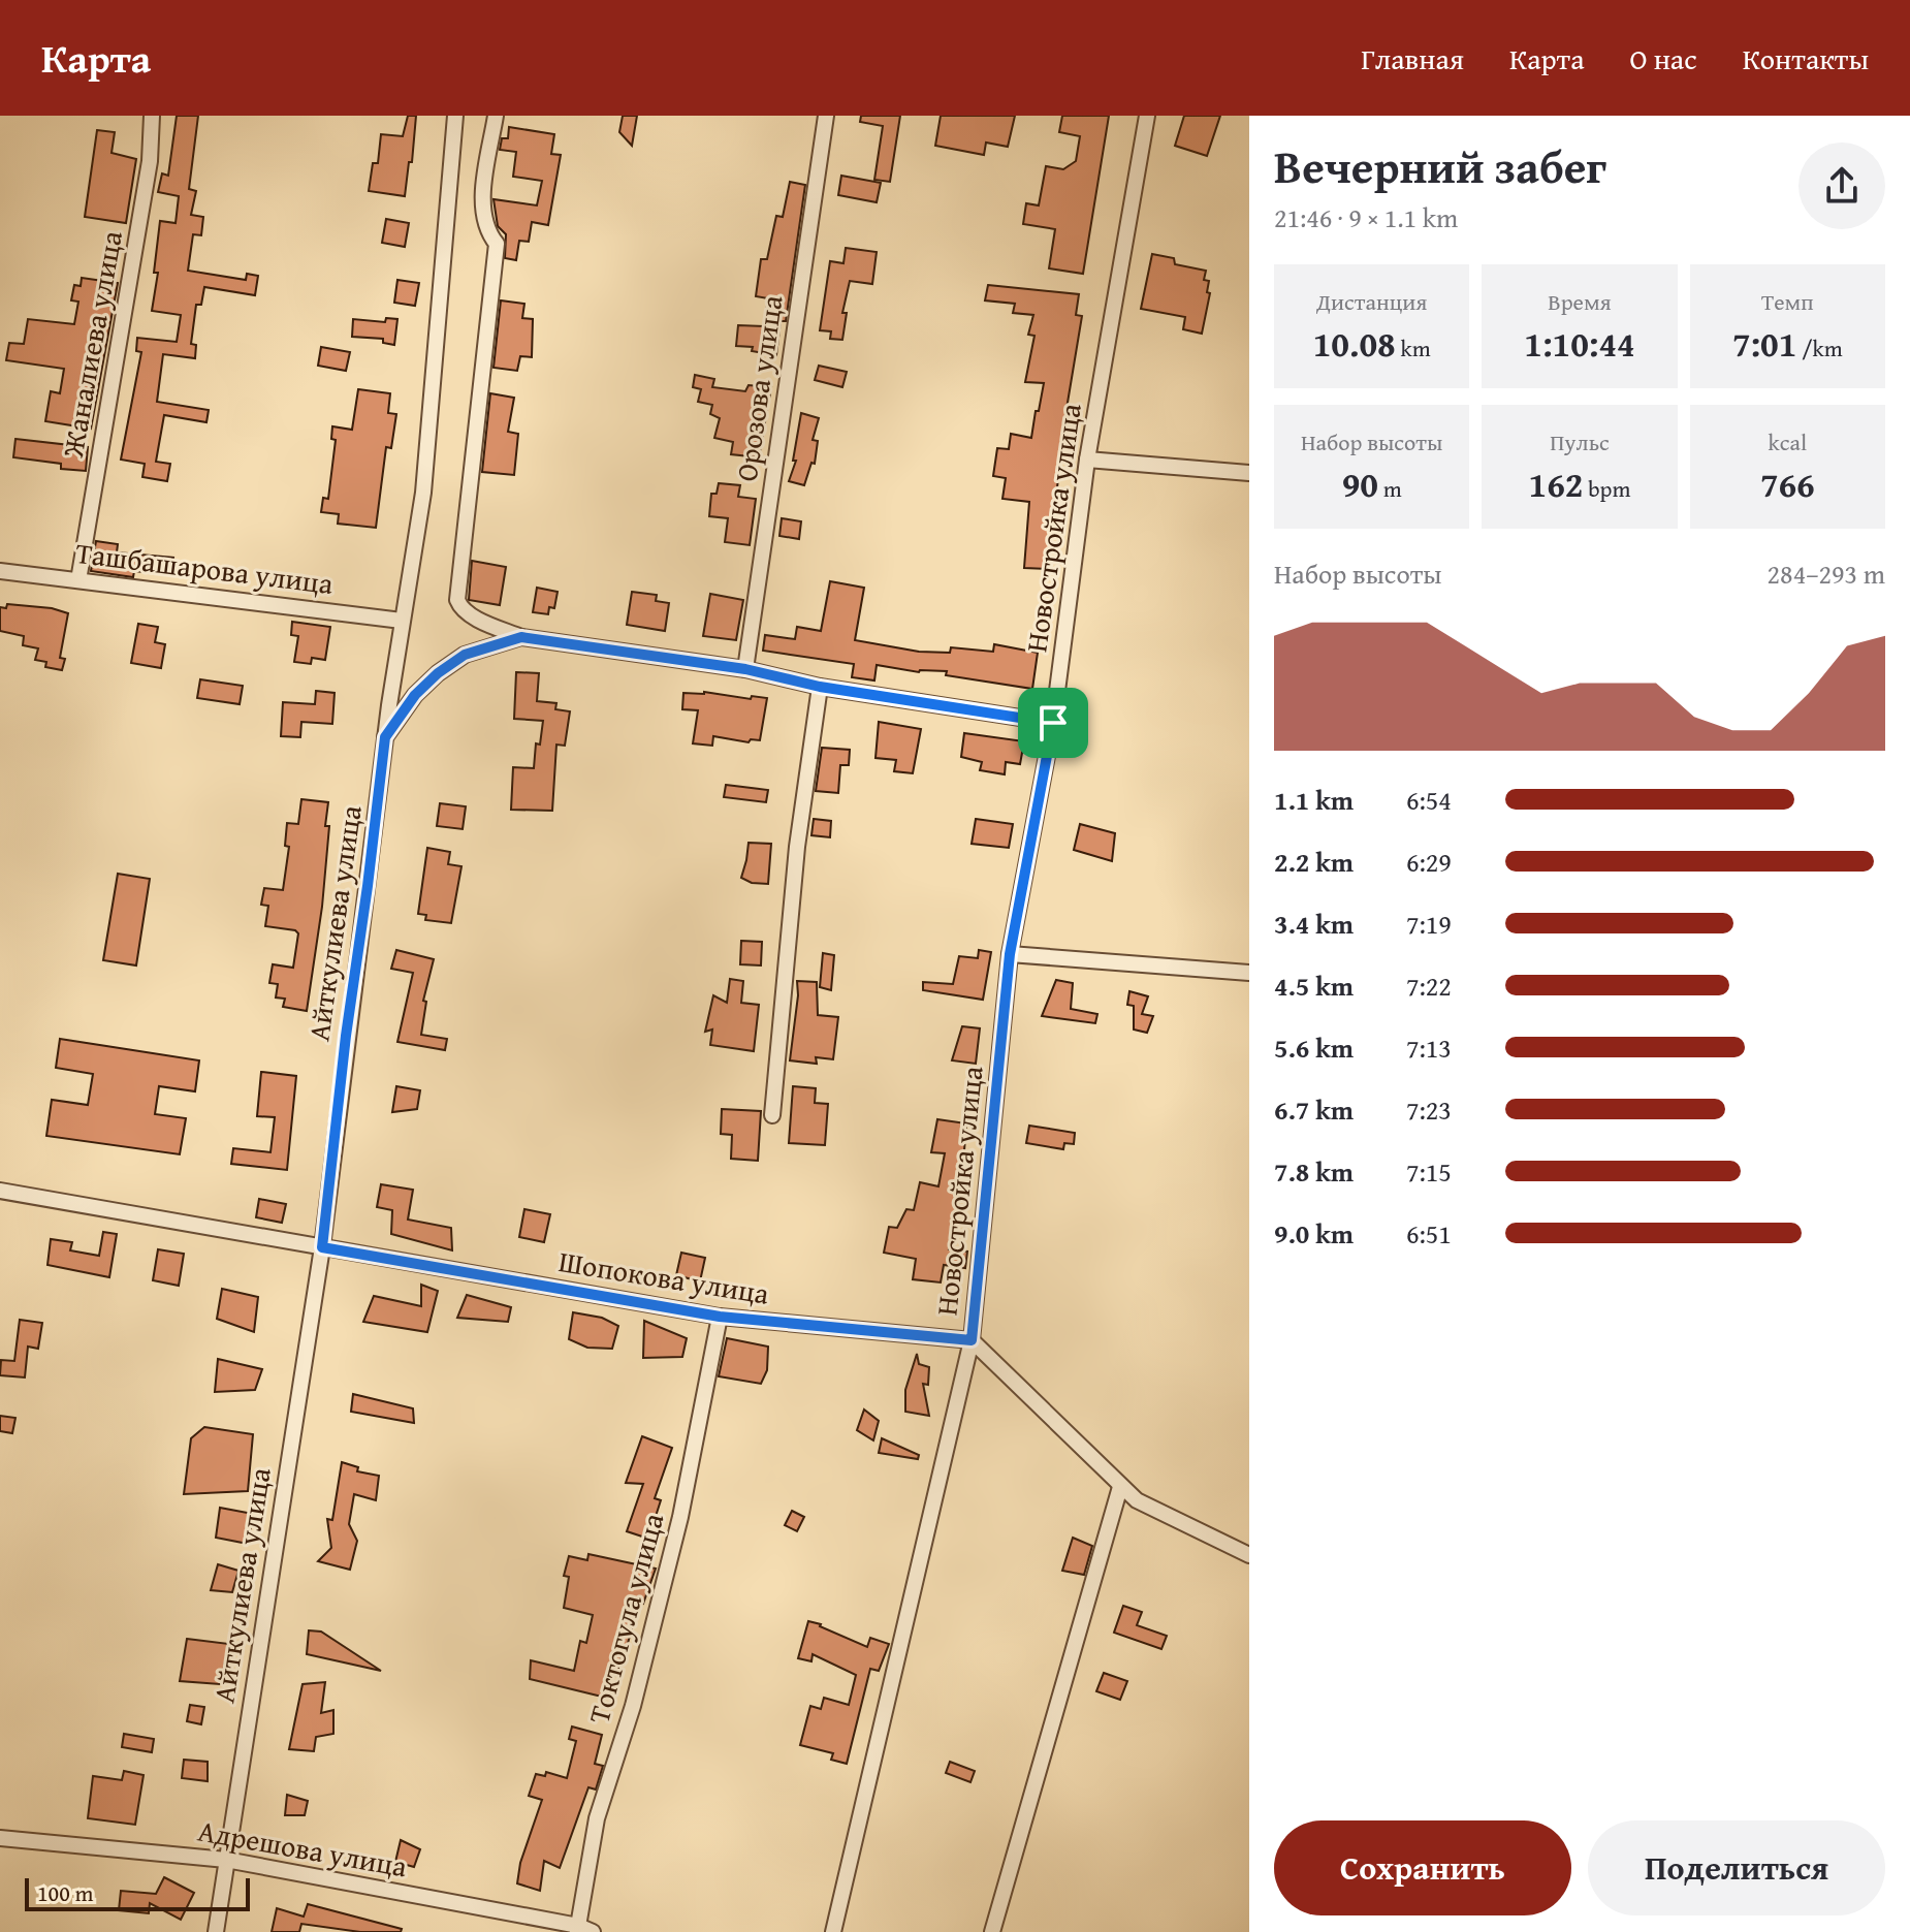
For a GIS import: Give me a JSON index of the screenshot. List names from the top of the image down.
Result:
{
  "streets": {
    "street": [
      "Жаналиева улица",
      "Орозова улица",
      "Новостройка улица",
      "Ташбашарова улица",
      "Айткулиева улица",
      "Шопокова улица",
      "Токтогула улица",
      "Адрешова улица"
    ]
  },
  "crossings": [
    ["Жаналиева улица", "Ташбашарова улица"],
    ["Новостройка улица", "Шопокова улица"],
    ["Ташбашарова улица", "Айткулиева улица"],
    ["Айткулиева улица", "Шопокова улица"],
    ["Айткулиева улица", "Адрешова улица"],
    ["Шопокова улица", "Токтогула улица"],
    ["Токтогула улица", "Адрешова улица"]
  ],
  "scale_bar": "100 m",
  "page": {
    "header": "Карта",
    "nav": [
      "Главная",
      "Карта",
      "О нас",
      "Контакты"
    ],
    "heading": ["Вечерний забег", "21:46 · 9 × 1.1 km"],
    "stats": [
      ["Дистанция", "10.08 km"],
      ["Время", "1:10:44"],
      ["Темп", "7:01 /km"],
      ["Набор высоты", "90 m"],
      ["Пульс", "162 bpm"],
      ["kcal", "766"]
    ],
    "chart": ["Набор высоты", "284–293 m"],
    "list": [
      {
        "name": "1.1 km",
        "note": "6:54"
      },
      {
        "name": "2.2 km",
        "note": "6:29"
      },
      {
        "name": "3.4 km",
        "note": "7:19"
      },
      {
        "name": "4.5 km",
        "note": "7:22"
      },
      {
        "name": "5.6 km",
        "note": "7:13"
      },
      {
        "name": "6.7 km",
        "note": "7:23"
      },
      {
        "name": "7.8 km",
        "note": "7:15"
      },
      {
        "name": "9.0 km",
        "note": "6:51"
      }
    ],
    "buttons": ["Сохранить", "Поделиться"],
    "scale": "100 m"
  }
}
